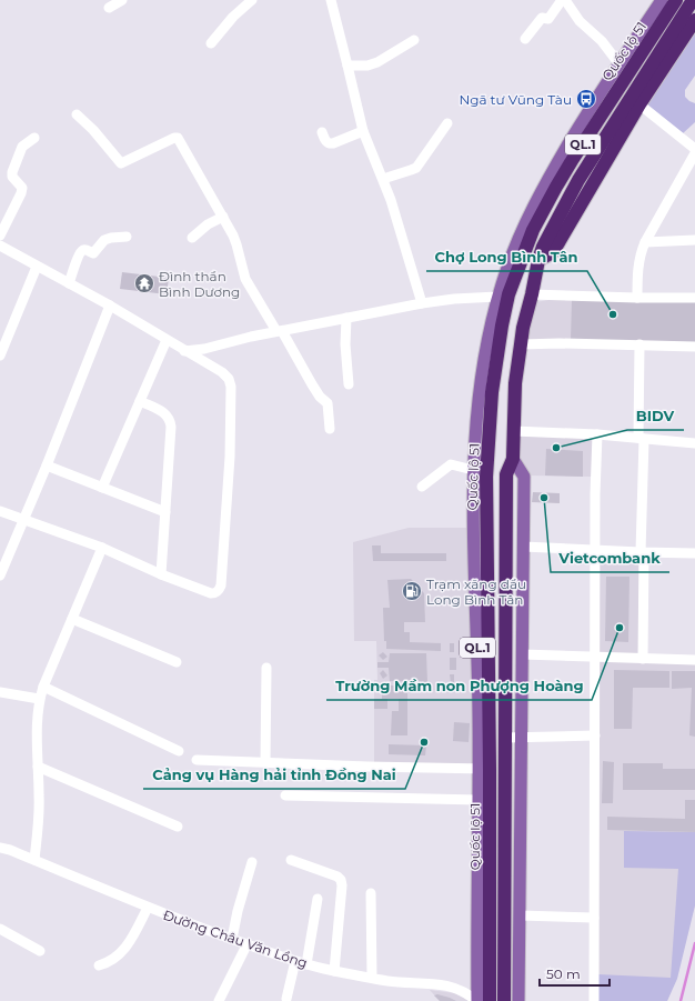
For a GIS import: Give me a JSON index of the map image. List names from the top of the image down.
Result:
{
  "streets": {
    "highway": ["Quốc lộ 51", "QL.1"],
    "street": ["Đường Châu Văn Lồng"]
  },
  "crossings": [
    ["Quốc lộ 51", "Đường Châu Văn Lồng"]
  ],
  "places": {
    "bus stop": ["Ngã tư Vũng Tàu"],
    "temple": ["Đình thần Bình Dương"],
    "other": [
      "Chợ Long Bình Tân",
      "BIDV",
      "Vietcombank",
      "Trường Mầm non Phượng Hoàng",
      "Cảng vụ Hàng hải tỉnh Đồng Nai"
    ],
    "fuel station": ["Trạm xăng dầu Long Bình Tân"]
  },
  "scale_bar": "50 m"
}
